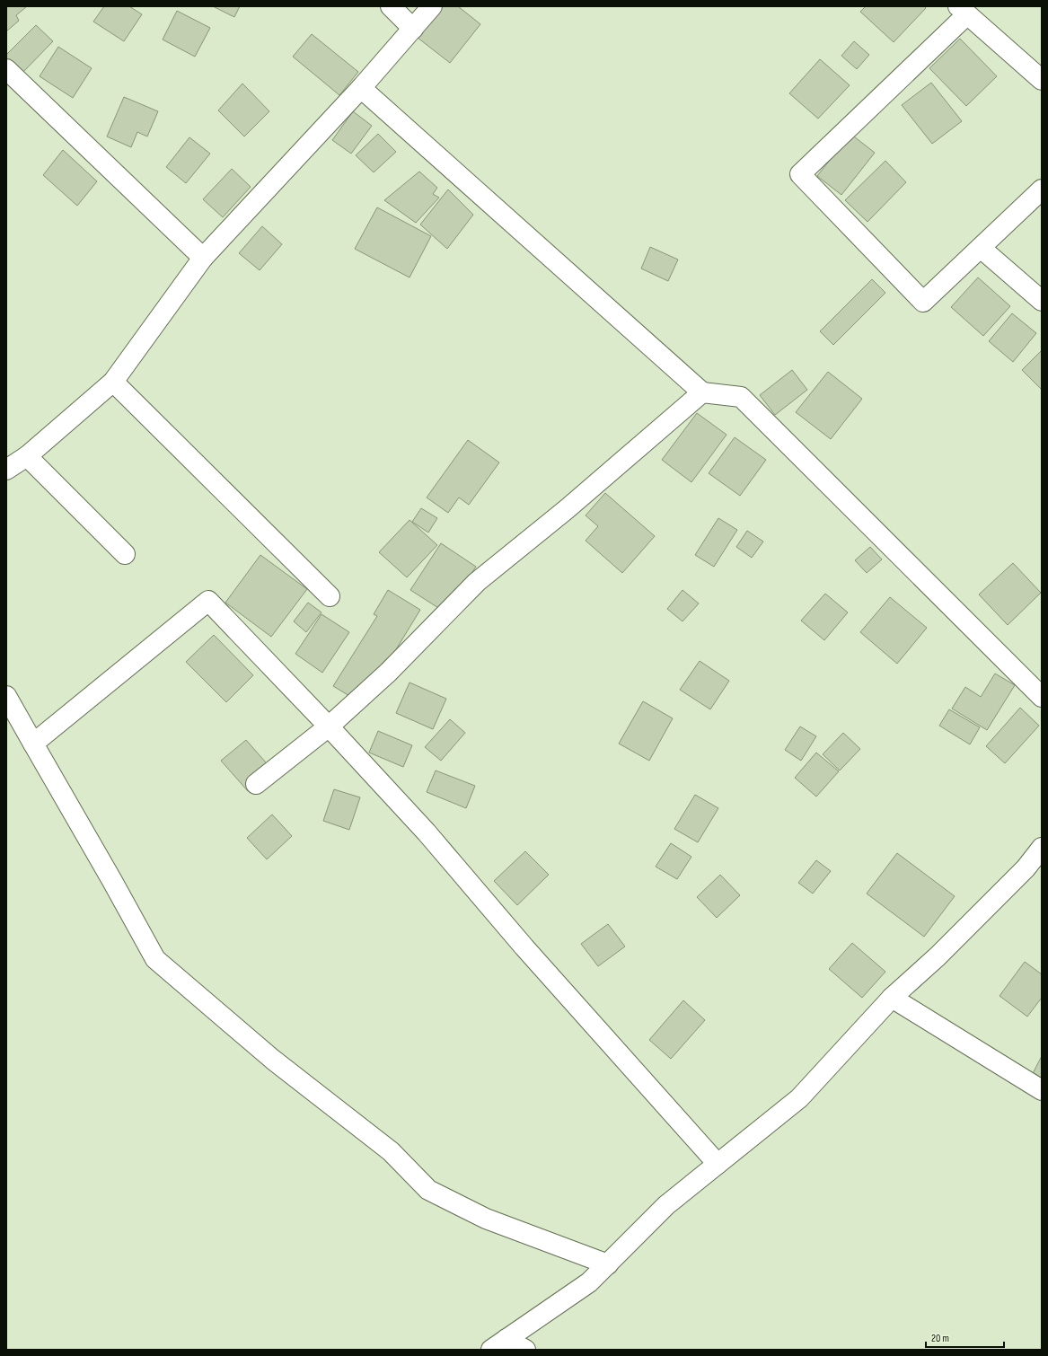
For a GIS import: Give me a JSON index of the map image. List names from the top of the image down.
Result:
{
  "scale_bar": "20 m"
}
